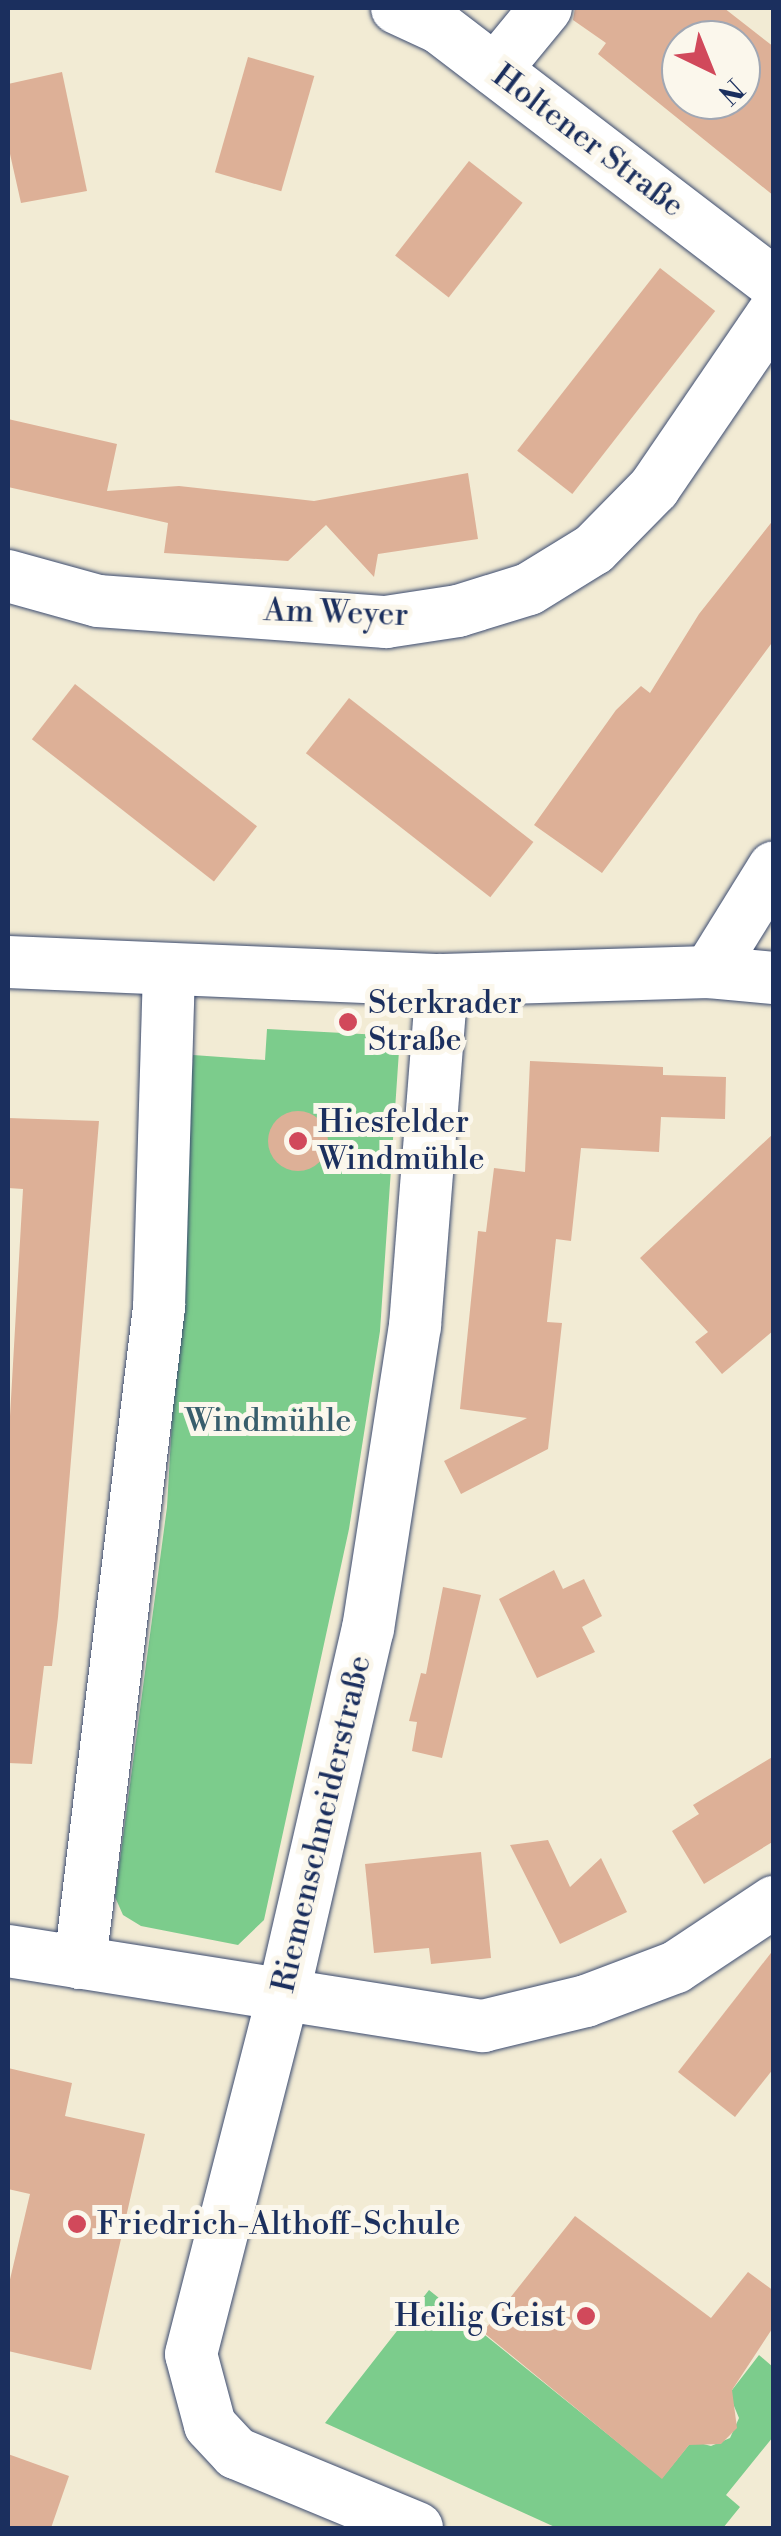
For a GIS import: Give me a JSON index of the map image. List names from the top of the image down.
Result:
{
  "streets": {
    "street": ["Holtener Straße", "Am Weyer", "Riemenschneiderstraße"]
  },
  "parks": ["Windmühle"],
  "places": [
    "Sterkrader Straße",
    "Hiesfelder Windmühle",
    "Friedrich-Althoff-Schule",
    "Heilig Geist"
  ],
  "north": "bottom right"
}
